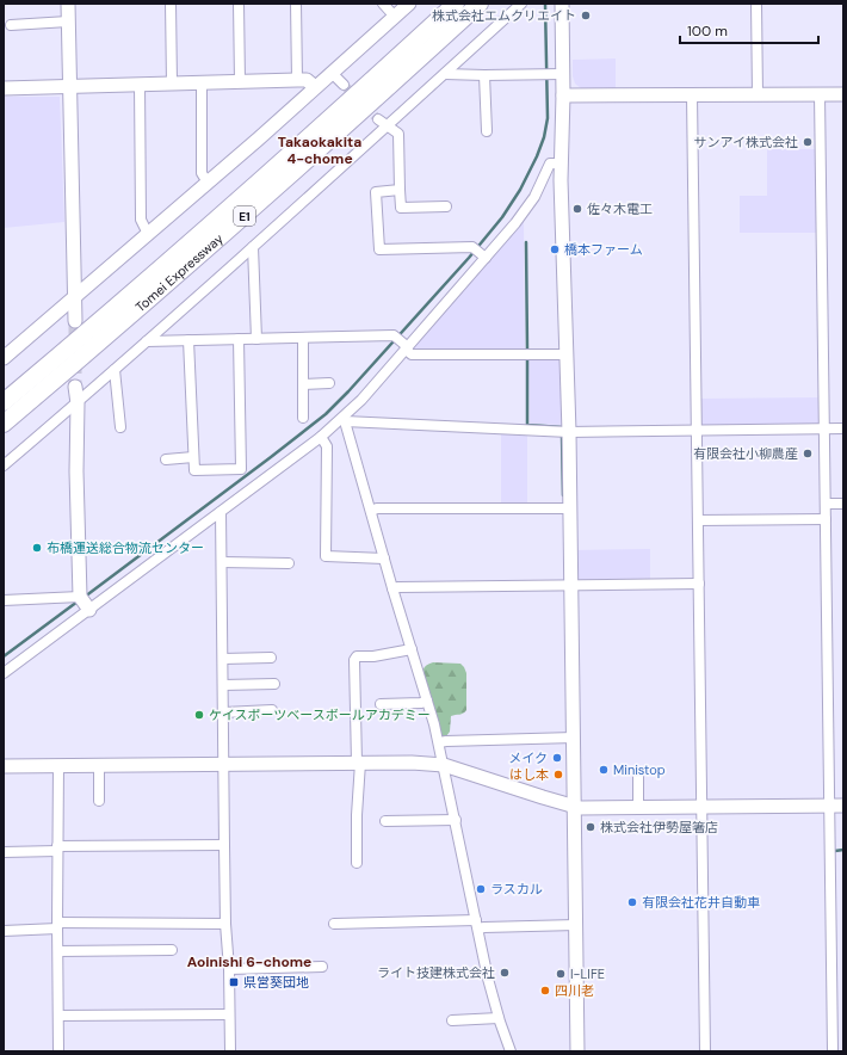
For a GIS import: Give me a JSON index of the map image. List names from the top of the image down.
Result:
{
  "streets": {
    "highway": ["E1", "Tomei Expressway"]
  },
  "districts": ["Takaokakita 4-chome", "Aoinishi 6-chome"],
  "places": {
    "other": [
      "株式会社エムクリエイト",
      "サンアイ株式会社",
      "佐々木電工",
      "橋本ファーム",
      "有限会社小柳農産",
      "布橋運送総合物流センター",
      "ケイスポーツベースボールアカデミー",
      "メイク",
      "Ministop",
      "はし本",
      "株式会社伊勢屋箸店",
      "ラスカル",
      "有限会社花井自動車",
      "ライト技建株式会社",
      "I-LIFE",
      "四川老"
    ],
    "transit": ["県営葵団地"]
  },
  "scale_bar": "100 m"
}
